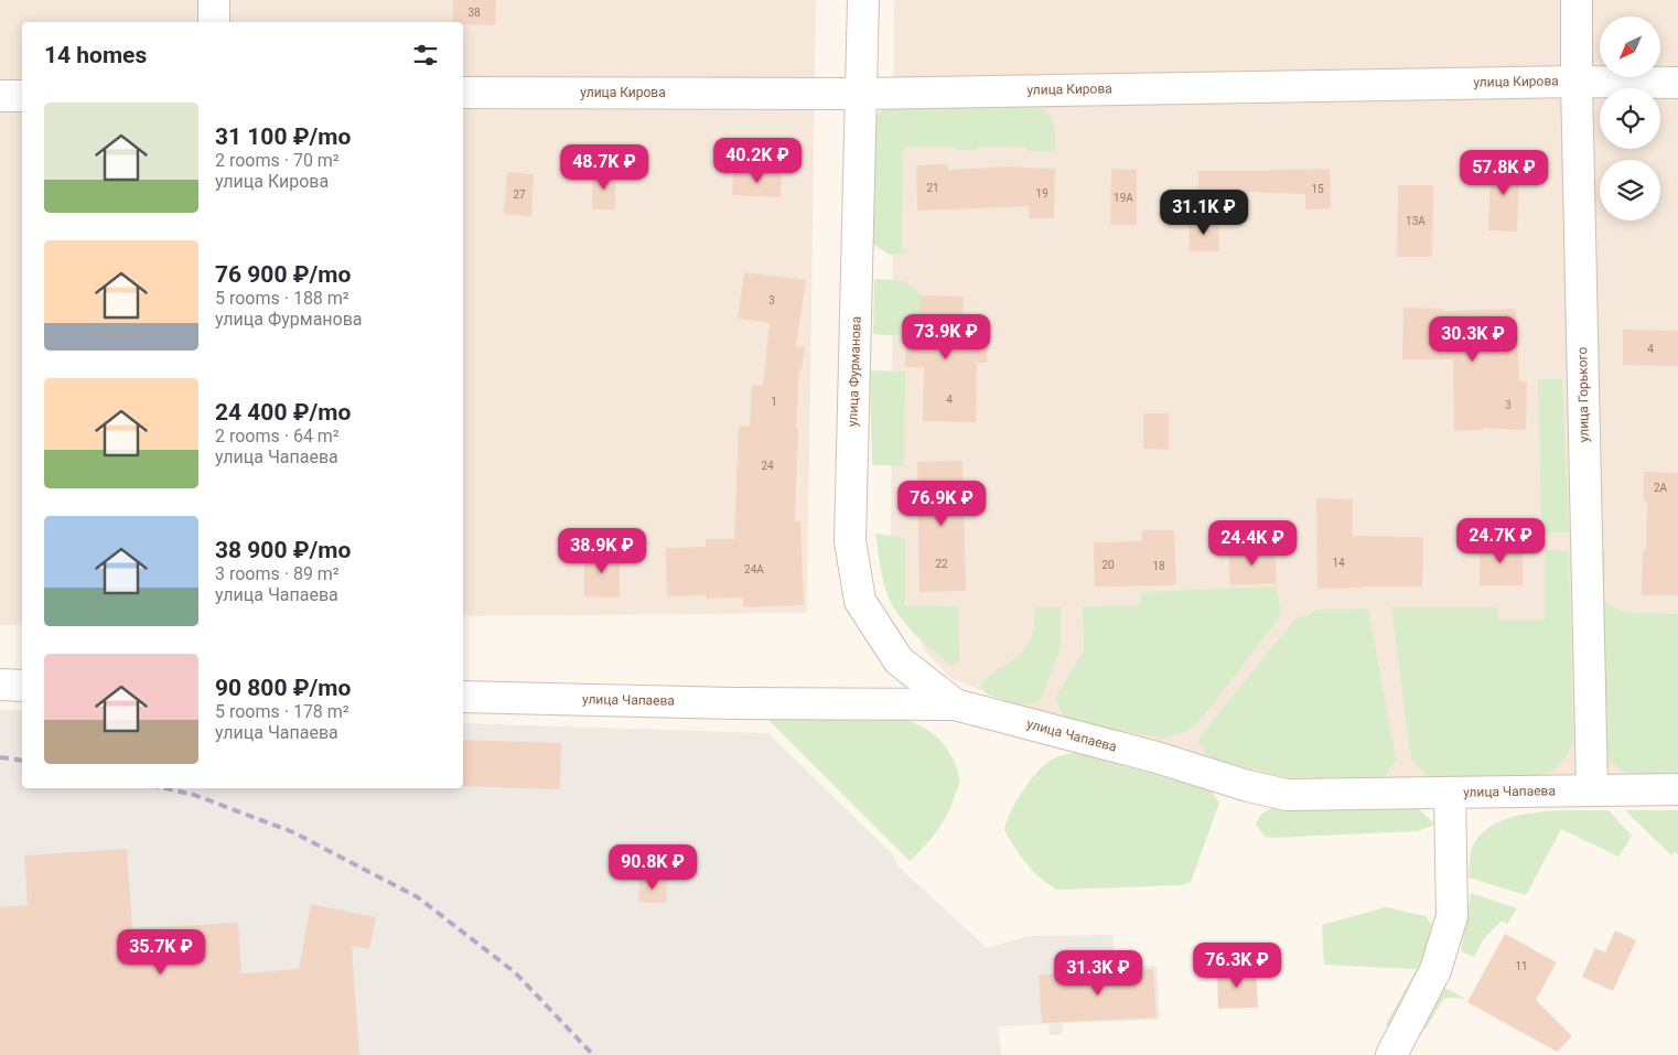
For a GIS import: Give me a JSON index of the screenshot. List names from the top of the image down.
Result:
{
  "streets": {
    "street": [
      "улица Кирова",
      "улица Фурманова",
      "улица Горького",
      "улица Чапаева"
    ]
  },
  "crossings": [
    ["улица Кирова", "улица Фурманова"],
    ["улица Кирова", "улица Горького"],
    ["улица Фурманова", "улица Чапаева"],
    ["улица Горького", "улица Чапаева"]
  ],
  "house_numbers": [
    "38",
    "21",
    "15",
    "19",
    "27",
    "19А",
    "13А",
    "3",
    "4",
    "4",
    "1",
    "3",
    "24",
    "2А",
    "14",
    "22",
    "20",
    "18",
    "24А",
    "11"
  ],
  "north": "bottom left",
  "page": {
    "heading": "14 homes",
    "list": [
      {
        "name": "31 100 ₽/mo",
        "note": "2 rooms · 70 m² · улица Кирова"
      },
      {
        "name": "76 900 ₽/mo",
        "note": "5 rooms · 188 m² · улица Фурманова"
      },
      {
        "name": "24 400 ₽/mo",
        "note": "2 rooms · 64 m² · улица Чапаева"
      },
      {
        "name": "38 900 ₽/mo",
        "note": "3 rooms · 89 m² · улица Чапаева"
      },
      {
        "name": "90 800 ₽/mo",
        "note": "5 rooms · 178 m² · улица Чапаева"
      }
    ],
    "price": [
      "40.2K ₽",
      "48.7K ₽",
      "57.8K ₽",
      "31.1K ₽",
      "73.9K ₽",
      "30.3K ₽",
      "76.9K ₽",
      "24.7K ₽",
      "24.4K ₽",
      "38.9K ₽",
      "90.8K ₽",
      "35.7K ₽",
      "76.3K ₽",
      "31.3K ₽"
    ]
  }
}
